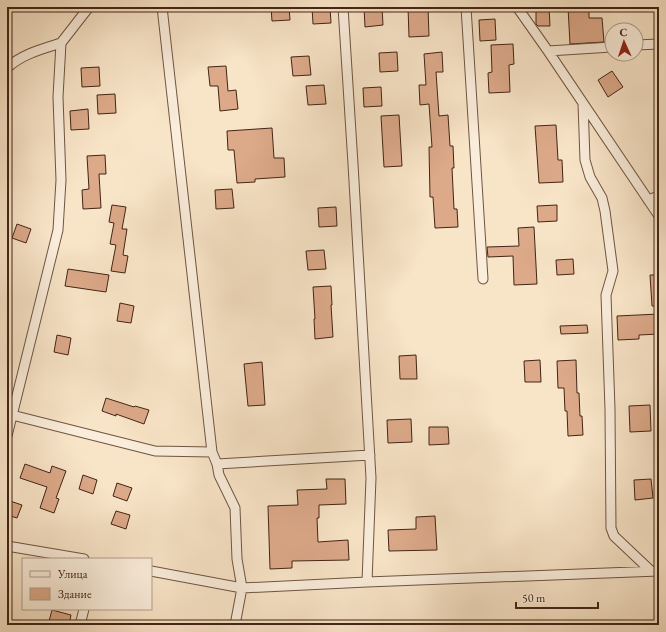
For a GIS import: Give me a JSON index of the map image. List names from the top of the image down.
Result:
{
  "legend": ["Улица", "Здание"],
  "scale_bar": "50 m",
  "north": "top"
}
